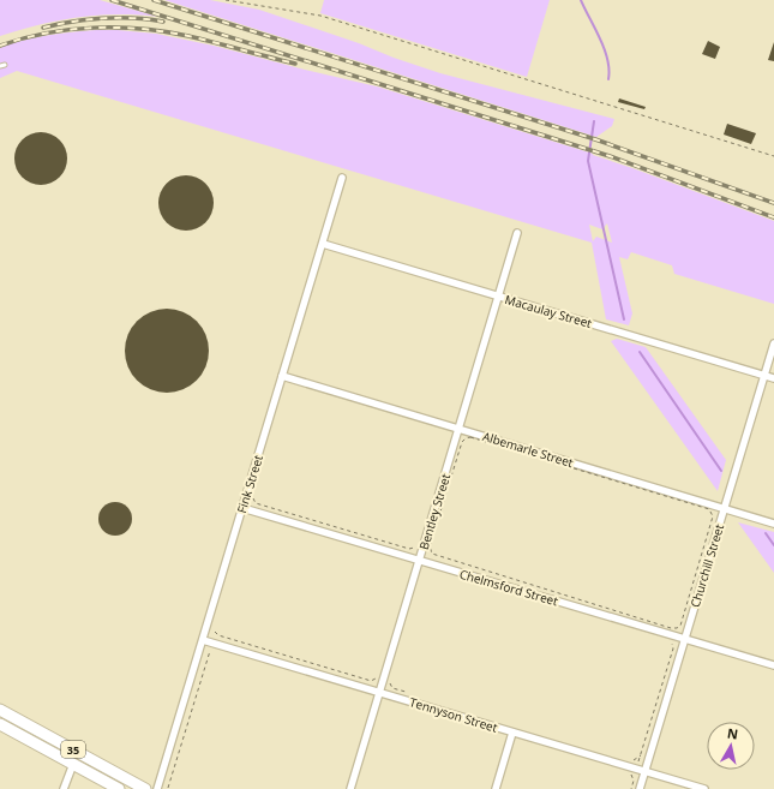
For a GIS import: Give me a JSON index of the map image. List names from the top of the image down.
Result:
{
  "streets": {
    "main road": ["35"],
    "street": [
      "Macaulay Street",
      "Albemarle Street",
      "Fink Street",
      "Bentley Street",
      "Churchill Street",
      "Chelmsford Street",
      "Tennyson Street"
    ]
  },
  "crossings": [
    ["Macaulay Street", "Fink Street"],
    ["Macaulay Street", "Bentley Street"],
    ["Macaulay Street", "Churchill Street"],
    ["Albemarle Street", "Fink Street"],
    ["Albemarle Street", "Bentley Street"],
    ["Albemarle Street", "Churchill Street"],
    ["Fink Street", "Chelmsford Street"],
    ["Fink Street", "Tennyson Street"],
    ["Bentley Street", "Chelmsford Street"],
    ["Bentley Street", "Tennyson Street"],
    ["Churchill Street", "Chelmsford Street"],
    ["Churchill Street", "Tennyson Street"]
  ],
  "north": "top"
}
